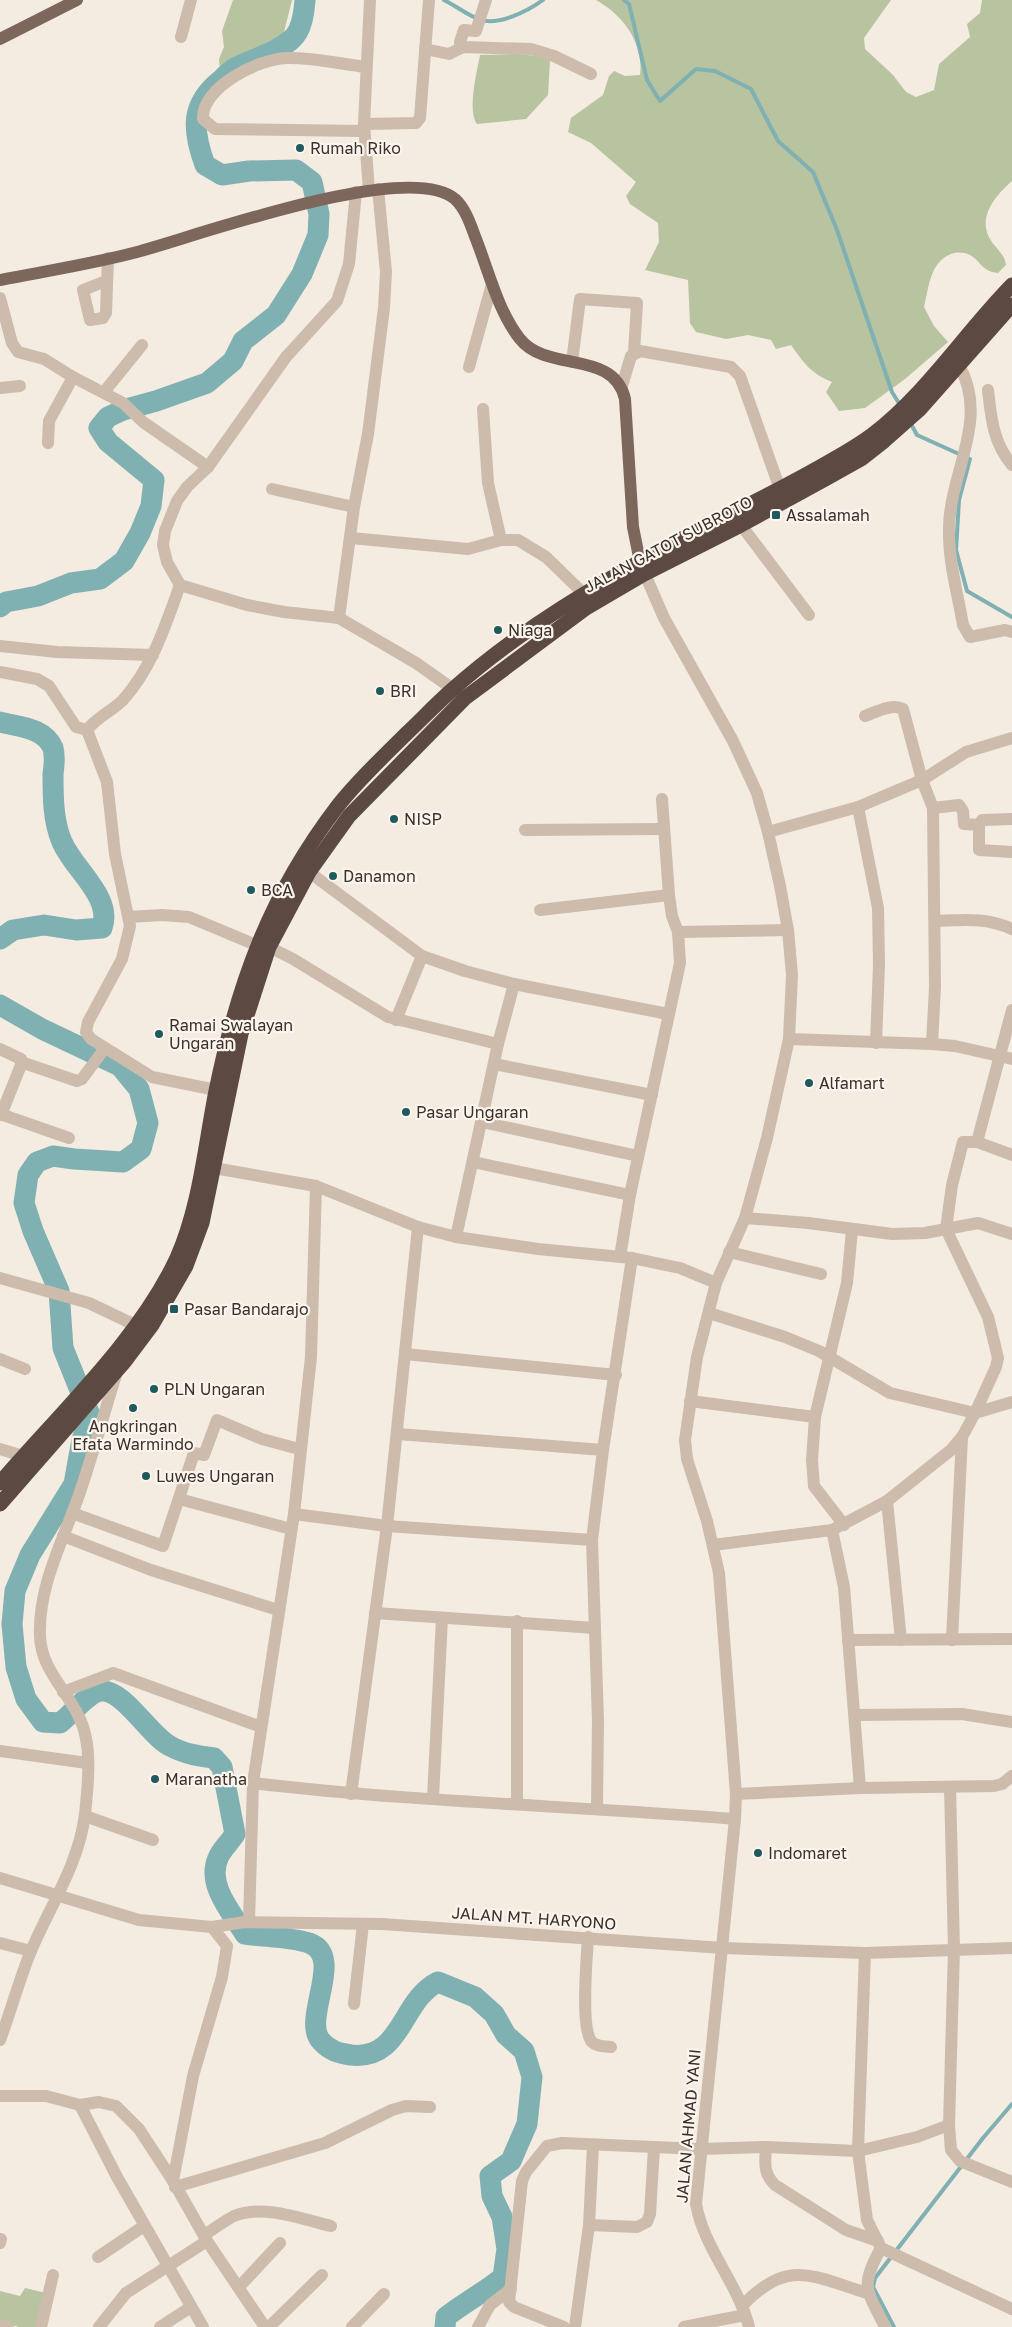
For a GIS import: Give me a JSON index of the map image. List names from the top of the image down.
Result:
{
  "streets": {
    "highway": ["JALAN GATOT SUBROTO"],
    "street": ["JALAN MT. HARYONO", "JALAN AHMAD YANI"]
  },
  "crossings": [
    ["JALAN GATOT SUBROTO", "JALAN AHMAD YANI"],
    ["JALAN MT. HARYONO", "JALAN AHMAD YANI"]
  ],
  "places": {
    "other": [
      "Rumah Riko",
      "Niaga",
      "BRI",
      "NISP",
      "Danamon",
      "BCA",
      "Ramai Swalayan Ungaran",
      "Alfamart",
      "Pasar Ungaran",
      "PLN Ungaran",
      "Angkringan Efata Warmindo",
      "Luwes Ungaran",
      "Maranatha",
      "Indomaret"
    ],
    "transit": ["Assalamah", "Pasar Bandarajo"]
  }
}
